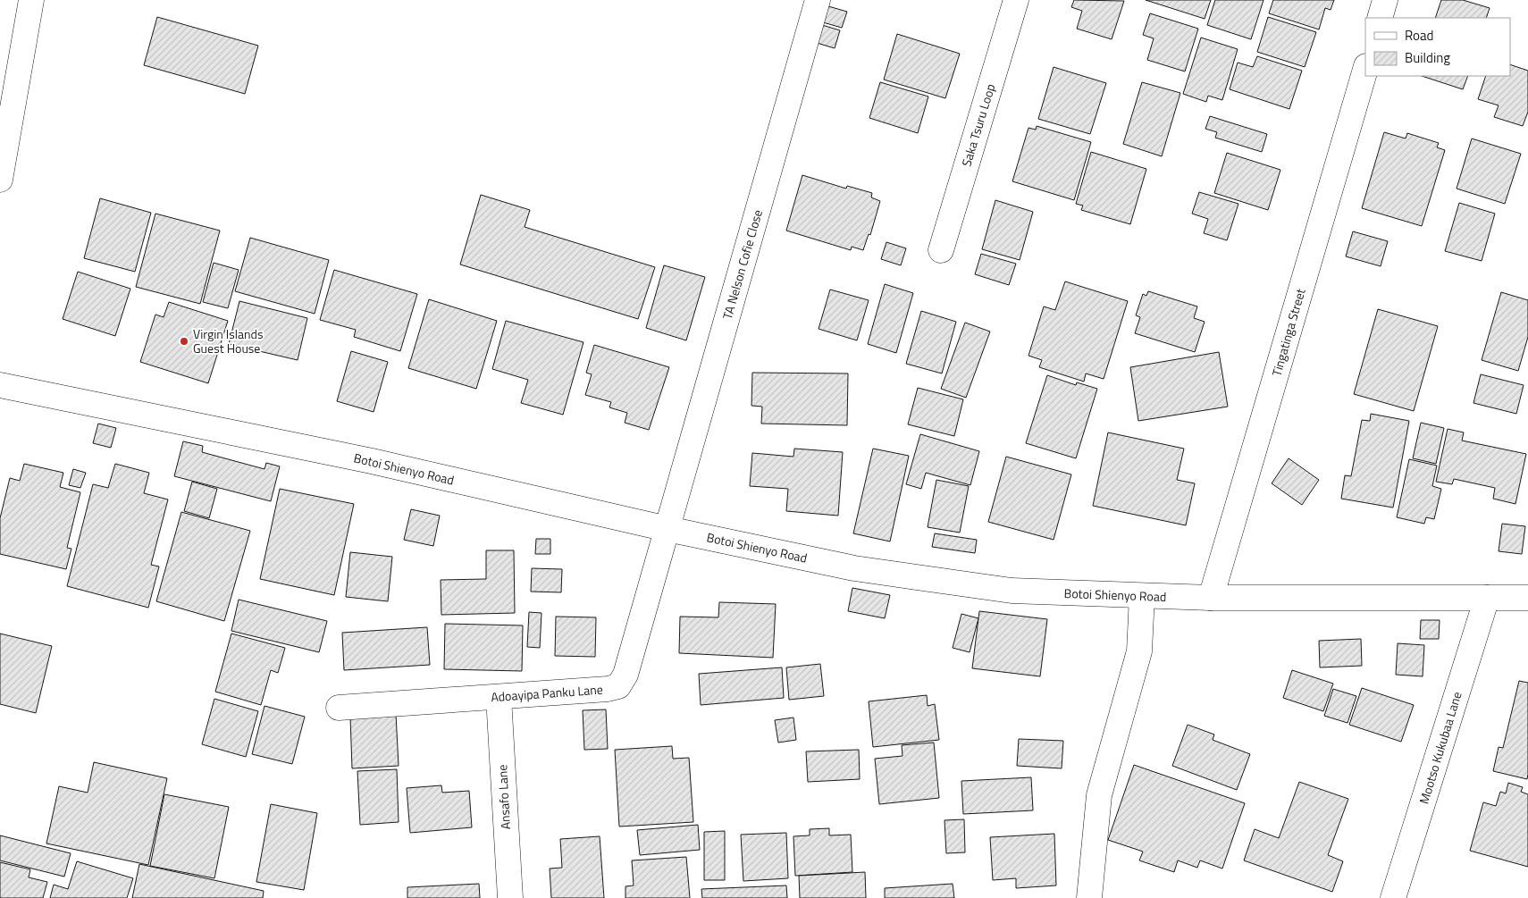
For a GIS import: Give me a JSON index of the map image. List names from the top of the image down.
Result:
{
  "streets": {
    "street": [
      "Saka Tsuru Loop",
      "TA Nelson Cofie Close",
      "Tingatinga Street",
      "Botoi Shienyo Road",
      "Adoayipa Panku Lane",
      "Mootso Kukubaa Lane",
      "Ansafo Lane"
    ]
  },
  "crossings": [
    ["TA Nelson Cofie Close", "Botoi Shienyo Road"],
    ["TA Nelson Cofie Close", "Adoayipa Panku Lane"],
    ["Tingatinga Street", "Botoi Shienyo Road"],
    ["Botoi Shienyo Road", "Adoayipa Panku Lane"],
    ["Botoi Shienyo Road", "Mootso Kukubaa Lane"],
    ["Adoayipa Panku Lane", "Ansafo Lane"]
  ],
  "places": ["Virgin Islands Guest House"],
  "legend": ["Road", "Building"]
}
